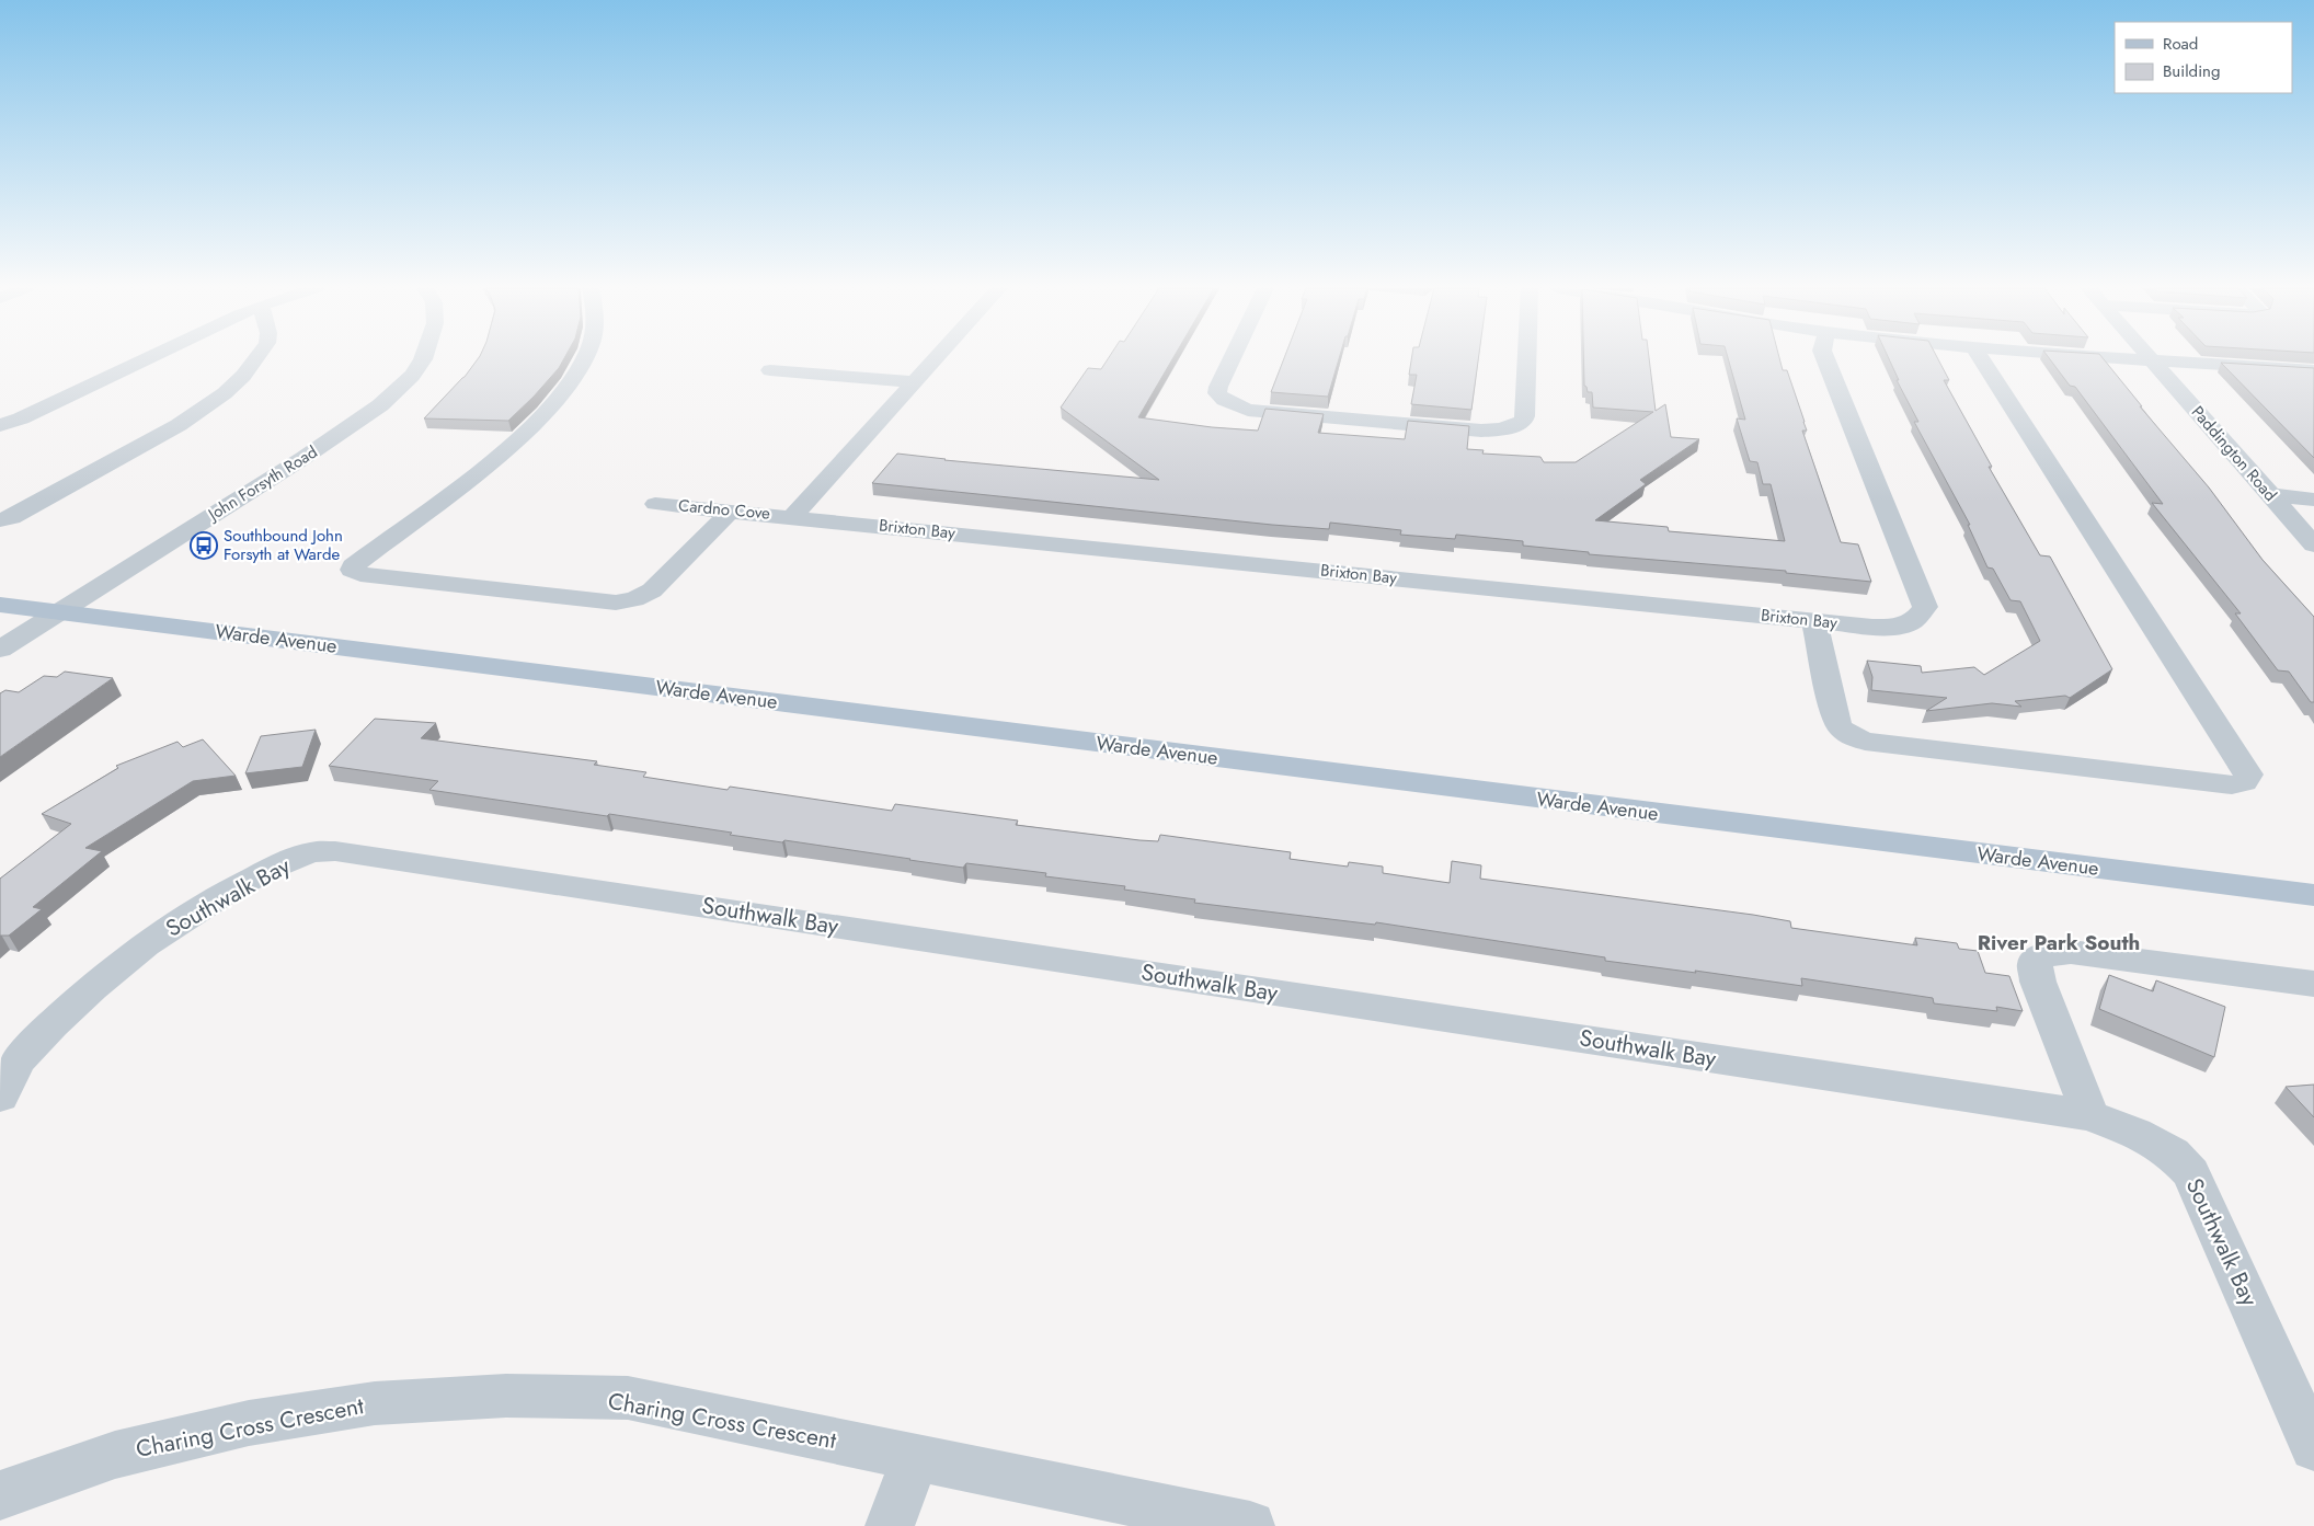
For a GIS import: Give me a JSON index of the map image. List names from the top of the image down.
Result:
{
  "streets": {
    "main road": ["Warde Avenue"],
    "street": [
      "Paddington Road",
      "John Forsyth Road",
      "Cardno Cove",
      "Brixton Bay",
      "Southwalk Bay",
      "Charing Cross Crescent"
    ]
  },
  "crossings": [
    ["John Forsyth Road", "Warde Avenue"],
    ["Cardno Cove", "Brixton Bay"]
  ],
  "districts": ["River Park South"],
  "places": {
    "bus stop": ["Southbound John Forsyth at Warde"]
  },
  "legend": ["Road", "Building"]
}
